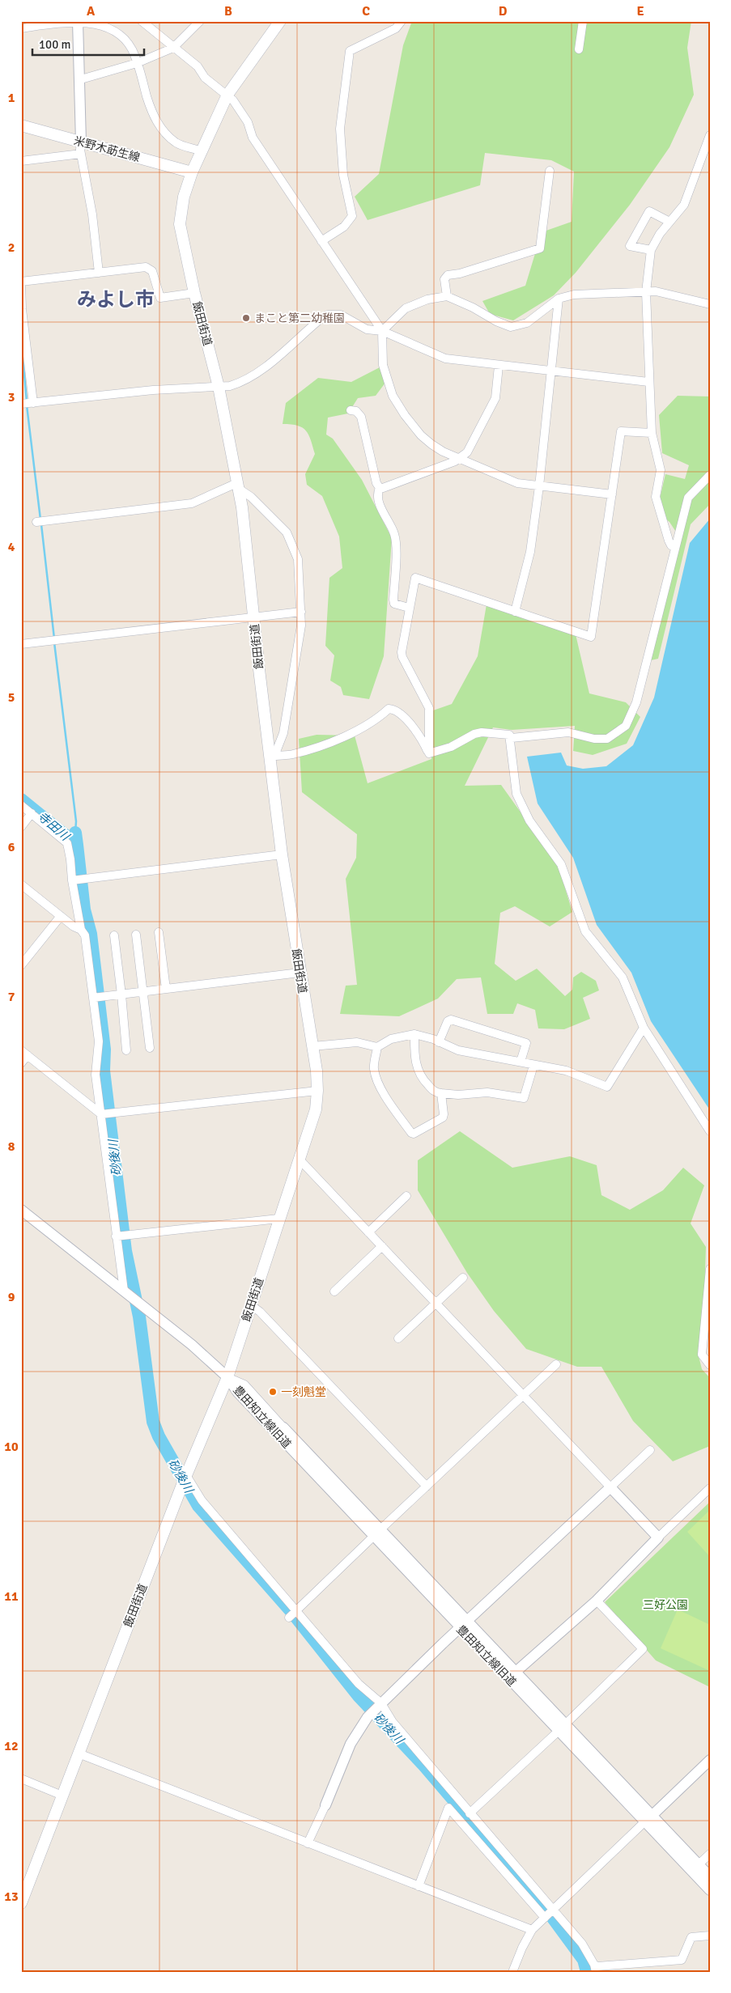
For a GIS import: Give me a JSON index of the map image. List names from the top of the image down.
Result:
{
  "streets": {
    "main road": ["米野木莇生線", "飯田街道"],
    "street": ["豊田知立線旧道"]
  },
  "crossings": [
    ["米野木莇生線", "飯田街道"],
    ["飯田街道", "豊田知立線旧道"]
  ],
  "districts": ["みよし市"],
  "water": ["寺田川", "砂後川"],
  "parks": ["三好公園"],
  "places": ["まこと第二幼稚園", "一刻魁堂"],
  "scale_bar": "100 m",
  "grid": {
    "columns": [
      "A",
      "B",
      "C",
      "D",
      "E"
    ],
    "rows": [
      "1",
      "2",
      "3",
      "4",
      "5",
      "6",
      "7",
      "8",
      "9",
      "10",
      "11",
      "12",
      "13"
    ]
  }
}
